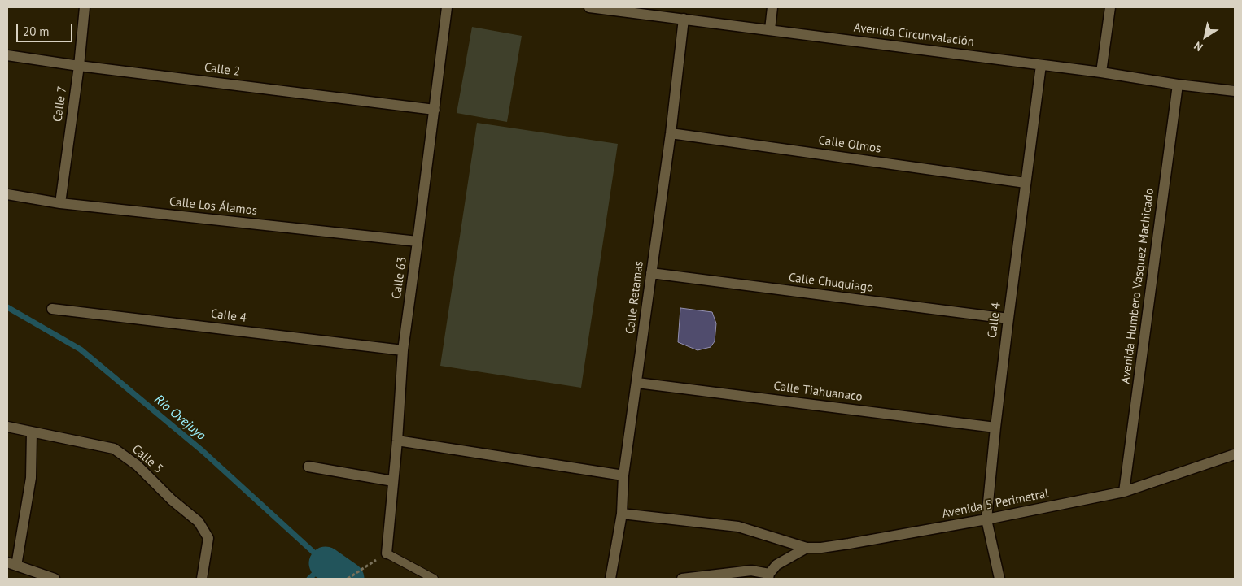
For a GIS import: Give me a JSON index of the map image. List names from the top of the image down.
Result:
{
  "streets": {
    "street": [
      "Avenida Circunvalación",
      "Calle 2",
      "Calle 7",
      "Calle Olmos",
      "Calle Los Álamos",
      "Calle 63",
      "Calle Chuquiago",
      "Avenida Humbero Vasquez Machicado",
      "Calle Retamas",
      "Calle 4",
      "Calle Tiahuanaco",
      "Calle 5",
      "Avenida 5 Perimetral"
    ]
  },
  "crossings": [
    ["Avenida Circunvalación", "Avenida Humbero Vasquez Machicado"],
    ["Avenida Circunvalación", "Calle Retamas"],
    ["Avenida Circunvalación", "Calle 4"],
    ["Calle 2", "Calle 7"],
    ["Calle 2", "Calle 63"],
    ["Calle 7", "Calle Los Álamos"],
    ["Calle Olmos", "Calle Retamas"],
    ["Calle Olmos", "Calle 4"],
    ["Calle Los Álamos", "Calle 63"],
    ["Calle 63", "Calle 4"],
    ["Calle Chuquiago", "Calle Retamas"],
    ["Calle Chuquiago", "Calle 4"],
    ["Avenida Humbero Vasquez Machicado", "Avenida 5 Perimetral"],
    ["Calle Retamas", "Calle Tiahuanaco"],
    ["Calle 4", "Calle Tiahuanaco"],
    ["Calle 4", "Avenida 5 Perimetral"]
  ],
  "water": ["Río Ovejuyo"],
  "scale_bar": "20 m",
  "north": "bottom left"
}
